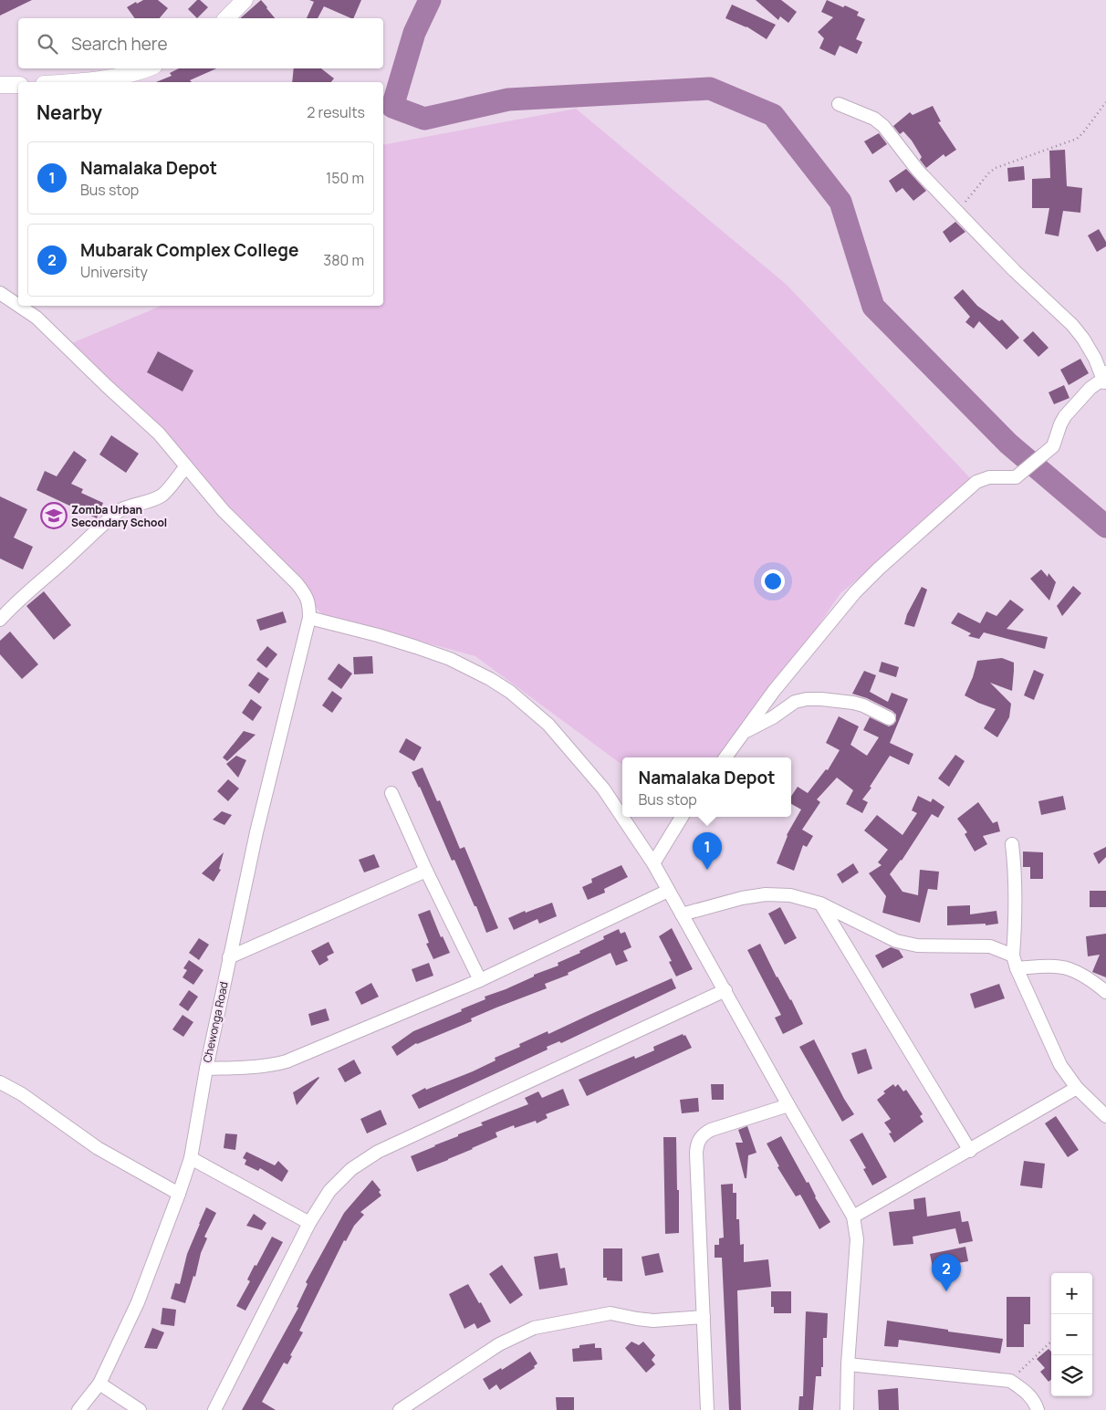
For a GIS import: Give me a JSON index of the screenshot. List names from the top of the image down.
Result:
{
  "streets": {
    "street": ["Chewonga Road"]
  },
  "places": {
    "school or university": ["Zomba Urban Secondary School"]
  },
  "page": {
    "search": "Search here",
    "heading": ["Nearby", "2 results"],
    "list": [
      {
        "mark": "1",
        "name": "Namalaka Depot",
        "note": "Bus stop",
        "value": "150 m"
      },
      {
        "mark": "2",
        "name": "Mubarak Complex College",
        "note": "University",
        "value": "380 m"
      }
    ],
    "popup": ["Namalaka Depot", "Bus stop"],
    "pins": ["1", "2"],
    "map_buttons": ["+", "−"]
  }
}
